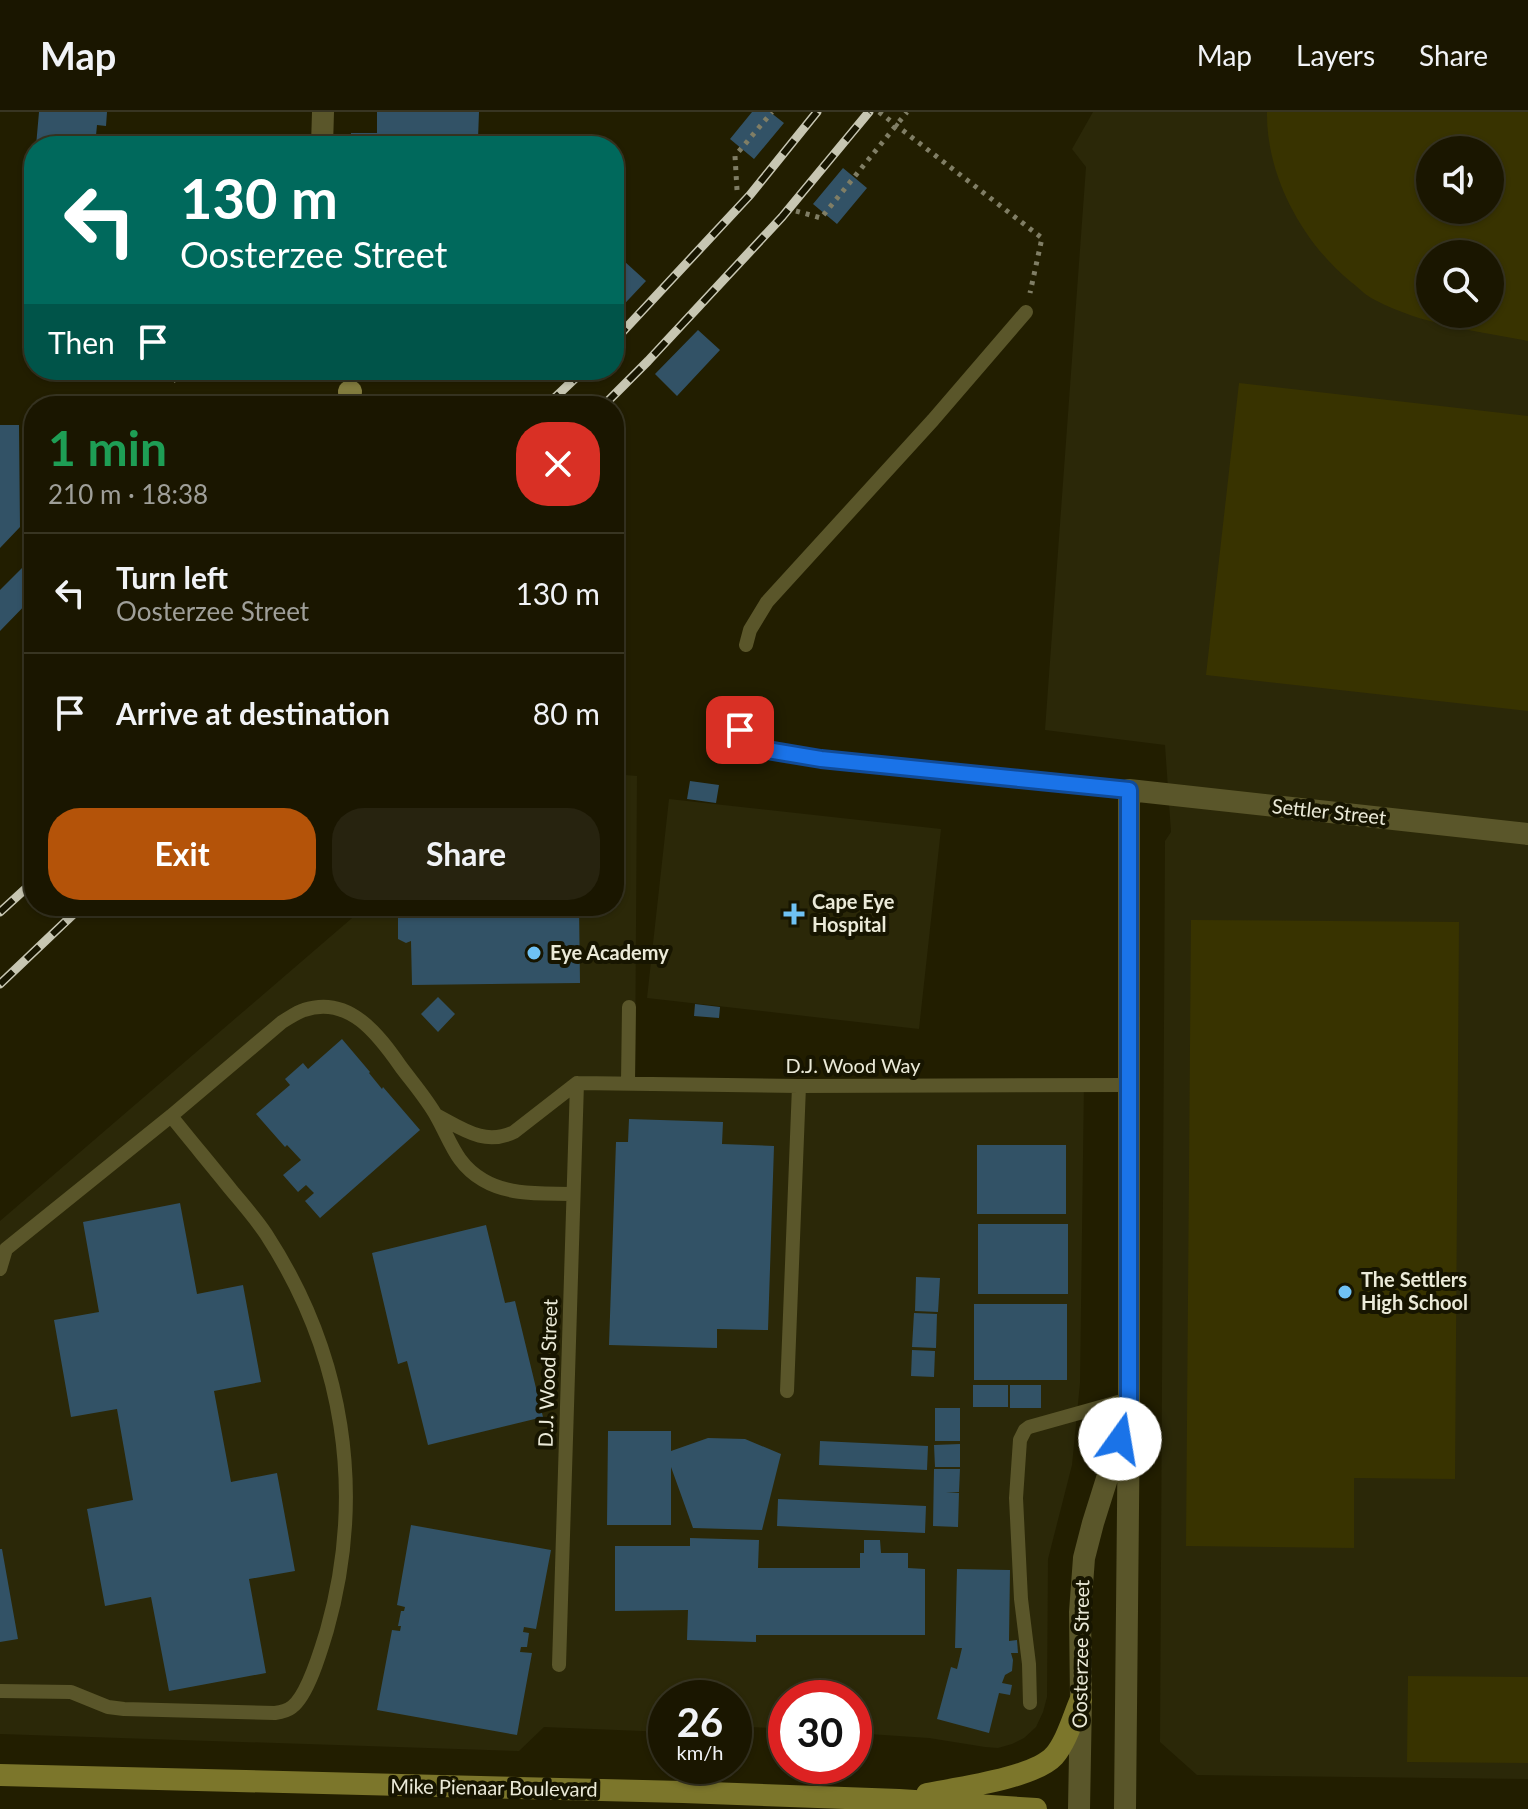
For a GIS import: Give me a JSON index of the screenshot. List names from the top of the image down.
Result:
{
  "streets": {
    "main road": ["Mike Pienaar Boulevard"],
    "street": ["Settler Street", "Oosterzee Street"],
    "lane": ["D.J. Wood Way", "D.J. Wood Street"]
  },
  "crossings": [
    ["Settler Street", "Oosterzee Street"],
    ["D.J. Wood Way", "D.J. Wood Street"],
    ["D.J. Wood Way", "Oosterzee Street"]
  ],
  "places": {
    "health": ["Cape Eye Hospital"],
    "other": ["Eye Academy", "The Settlers High School"]
  },
  "page": {
    "header": "Map",
    "nav": ["Map", "Layers", "Share"],
    "turn": ["130 m", "Oosterzee Street"],
    "then": "Then",
    "heading": ["1 min", "210 m · 18:38"],
    "list": [
      {
        "name": "Turn left",
        "note": "Oosterzee Street",
        "value": "130 m"
      },
      {
        "name": "Arrive at destination",
        "value": "80 m"
      }
    ],
    "buttons": ["Exit", "Share"],
    "speed": "26 km/h",
    "limit": "30"
  }
}
